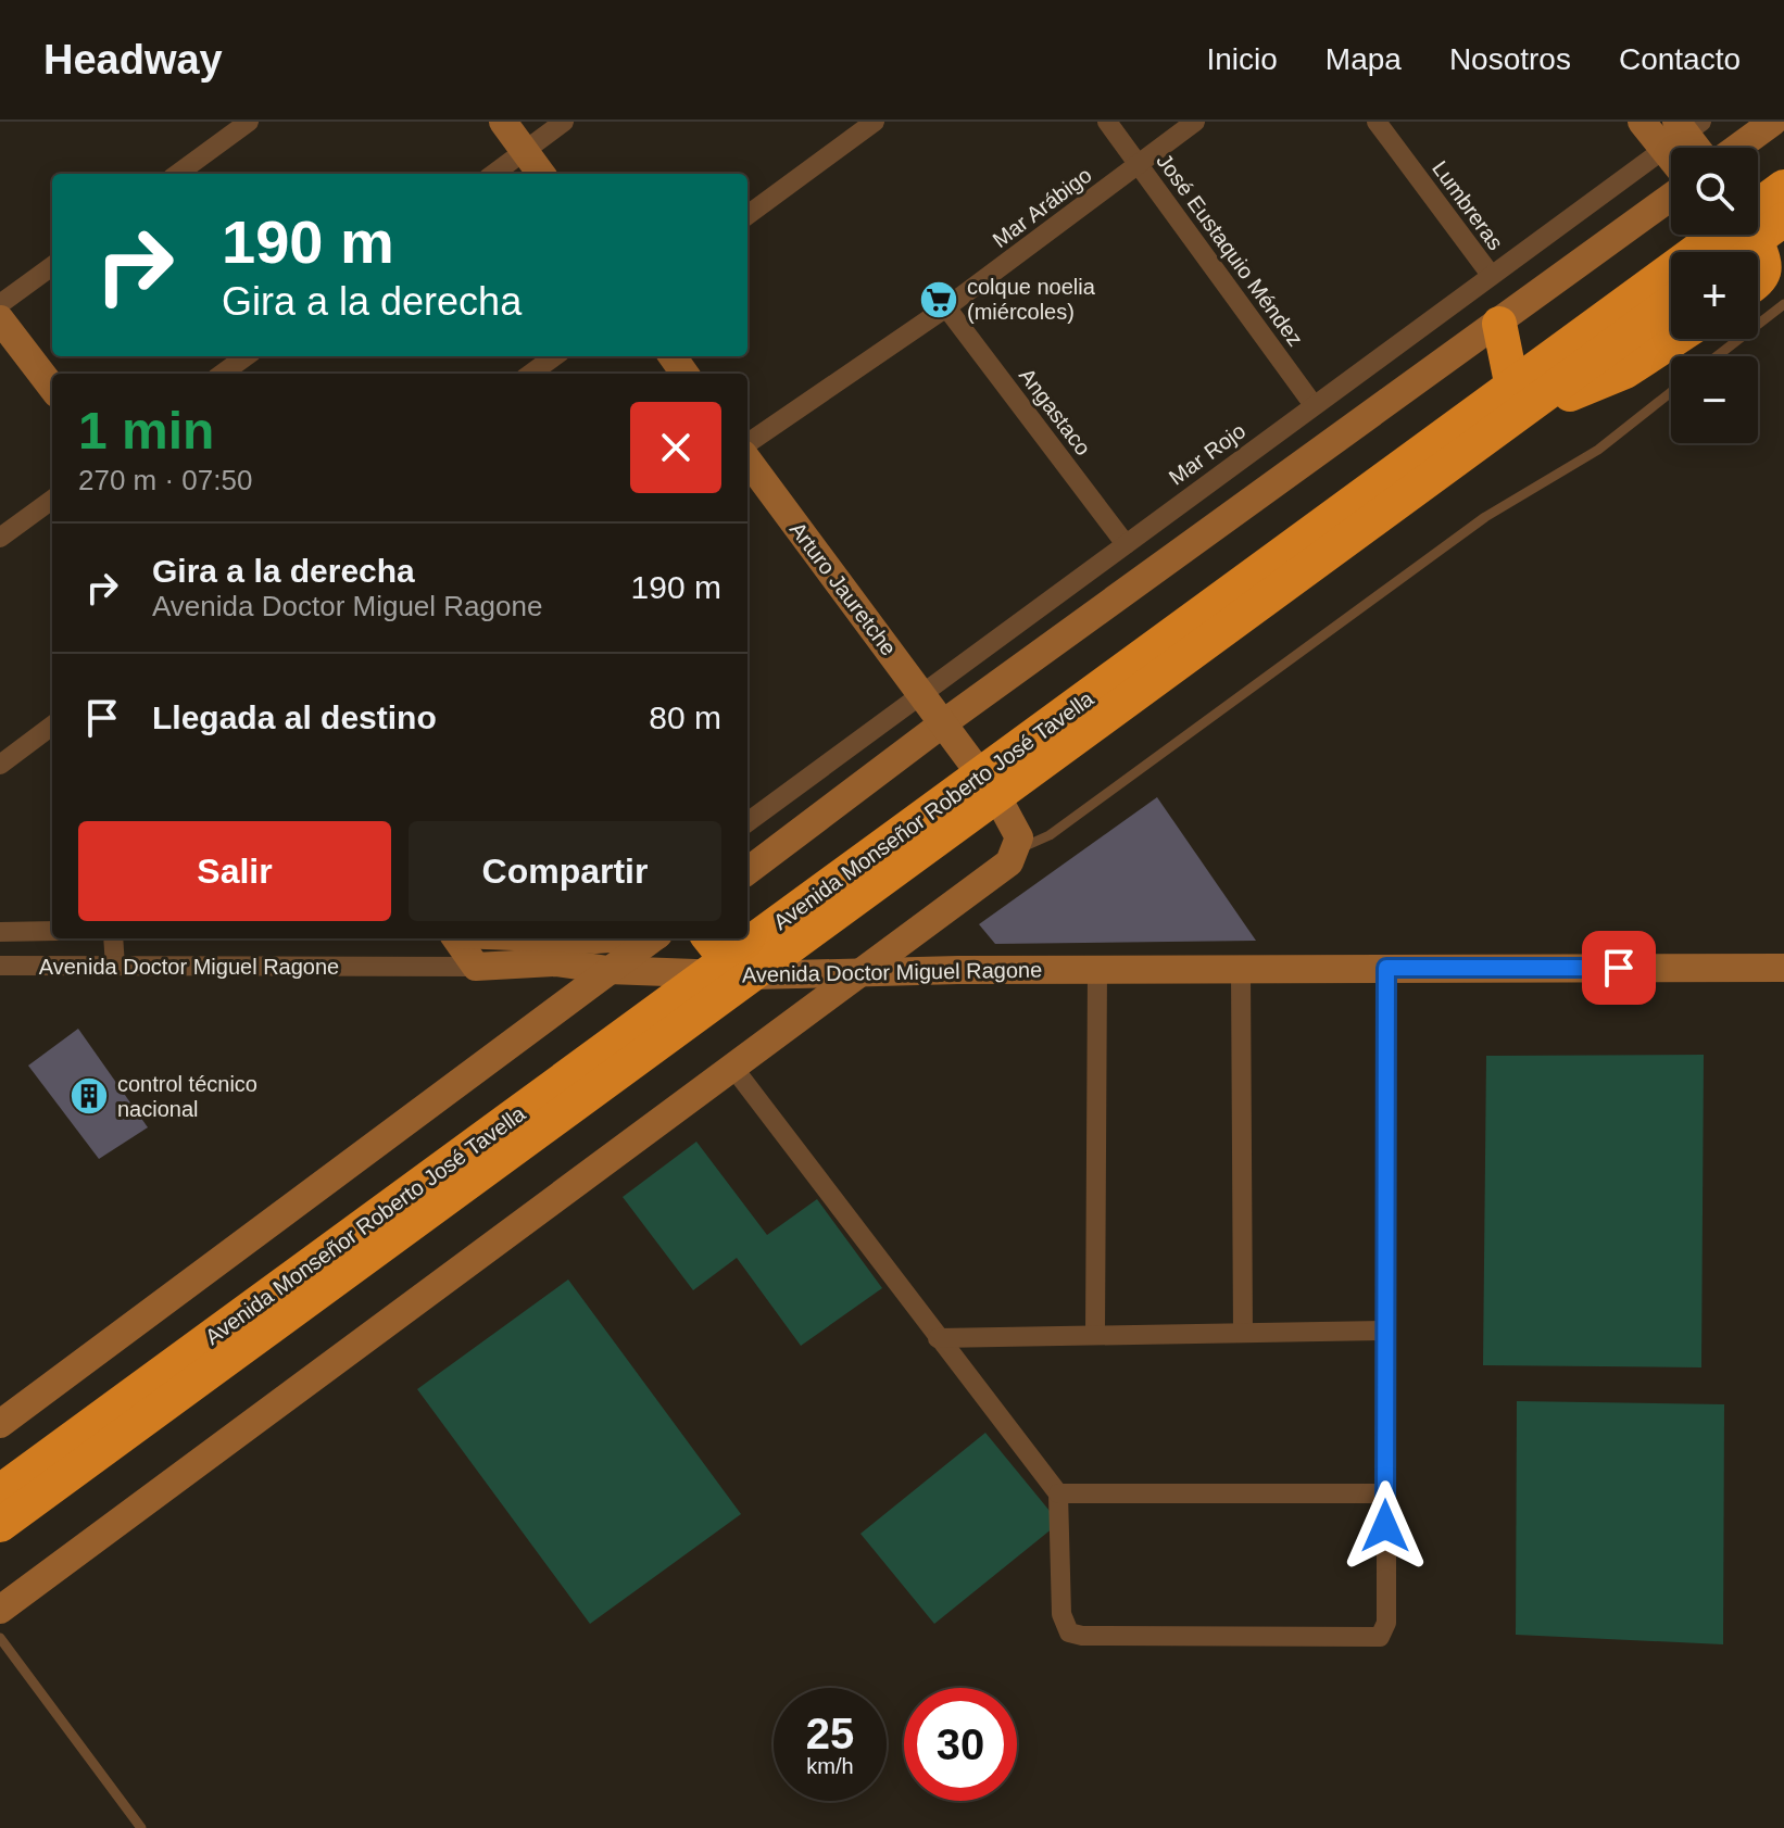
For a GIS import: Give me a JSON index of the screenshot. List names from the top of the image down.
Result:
{
  "streets": {
    "highway": ["Avenida Monseñor Roberto José Tavella"],
    "main road": ["Arturo Jauretche", "Avenida Doctor Miguel Ragone"],
    "street": [
      "Lumbreras",
      "Mar Arábigo",
      "José Eustaquio Méndez",
      "Angastaco",
      "Mar Rojo"
    ]
  },
  "crossings": [
    ["Lumbreras", "Mar Rojo"],
    ["Mar Arábigo", "José Eustaquio Méndez"],
    ["Mar Arábigo", "Angastaco"],
    ["José Eustaquio Méndez", "Mar Rojo"],
    ["Angastaco", "Mar Rojo"],
    ["Mar Rojo", "Arturo Jauretche"],
    ["Arturo Jauretche", "Avenida Monseñor Roberto José Tavella"],
    ["Avenida Monseñor Roberto José Tavella", "Avenida Doctor Miguel Ragone"]
  ],
  "places": {
    "supermarket": ["colque noelia (miércoles)"],
    "building": ["control técnico nacional"]
  },
  "page": {
    "header": "Headway",
    "nav": [
      "Inicio",
      "Mapa",
      "Nosotros",
      "Contacto"
    ],
    "map_buttons": ["+", "−"],
    "turn": ["190 m", "Gira a la derecha"],
    "heading": ["1 min", "270 m · 07:50"],
    "list": [
      {
        "name": "Gira a la derecha",
        "note": "Avenida Doctor Miguel Ragone",
        "value": "190 m"
      },
      {
        "name": "Llegada al destino",
        "value": "80 m"
      }
    ],
    "buttons": ["Salir", "Compartir"],
    "speed": "25 km/h",
    "limit": "30"
  }
}
